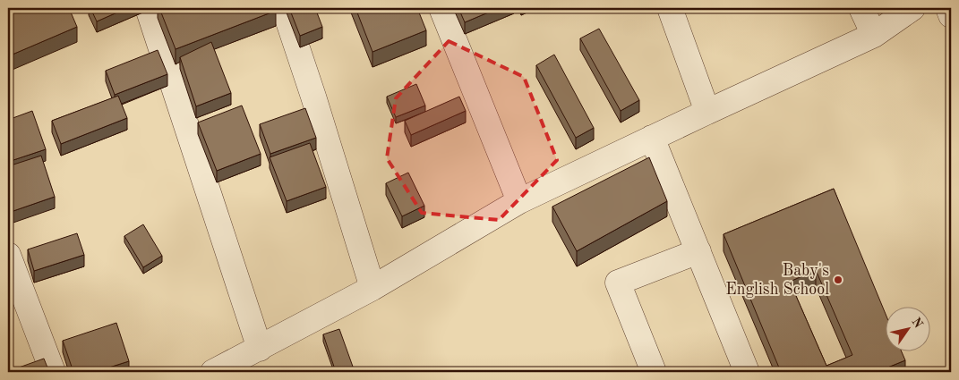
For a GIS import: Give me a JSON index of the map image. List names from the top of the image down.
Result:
{
  "places": ["Baby's English School"],
  "north": "top right"
}
